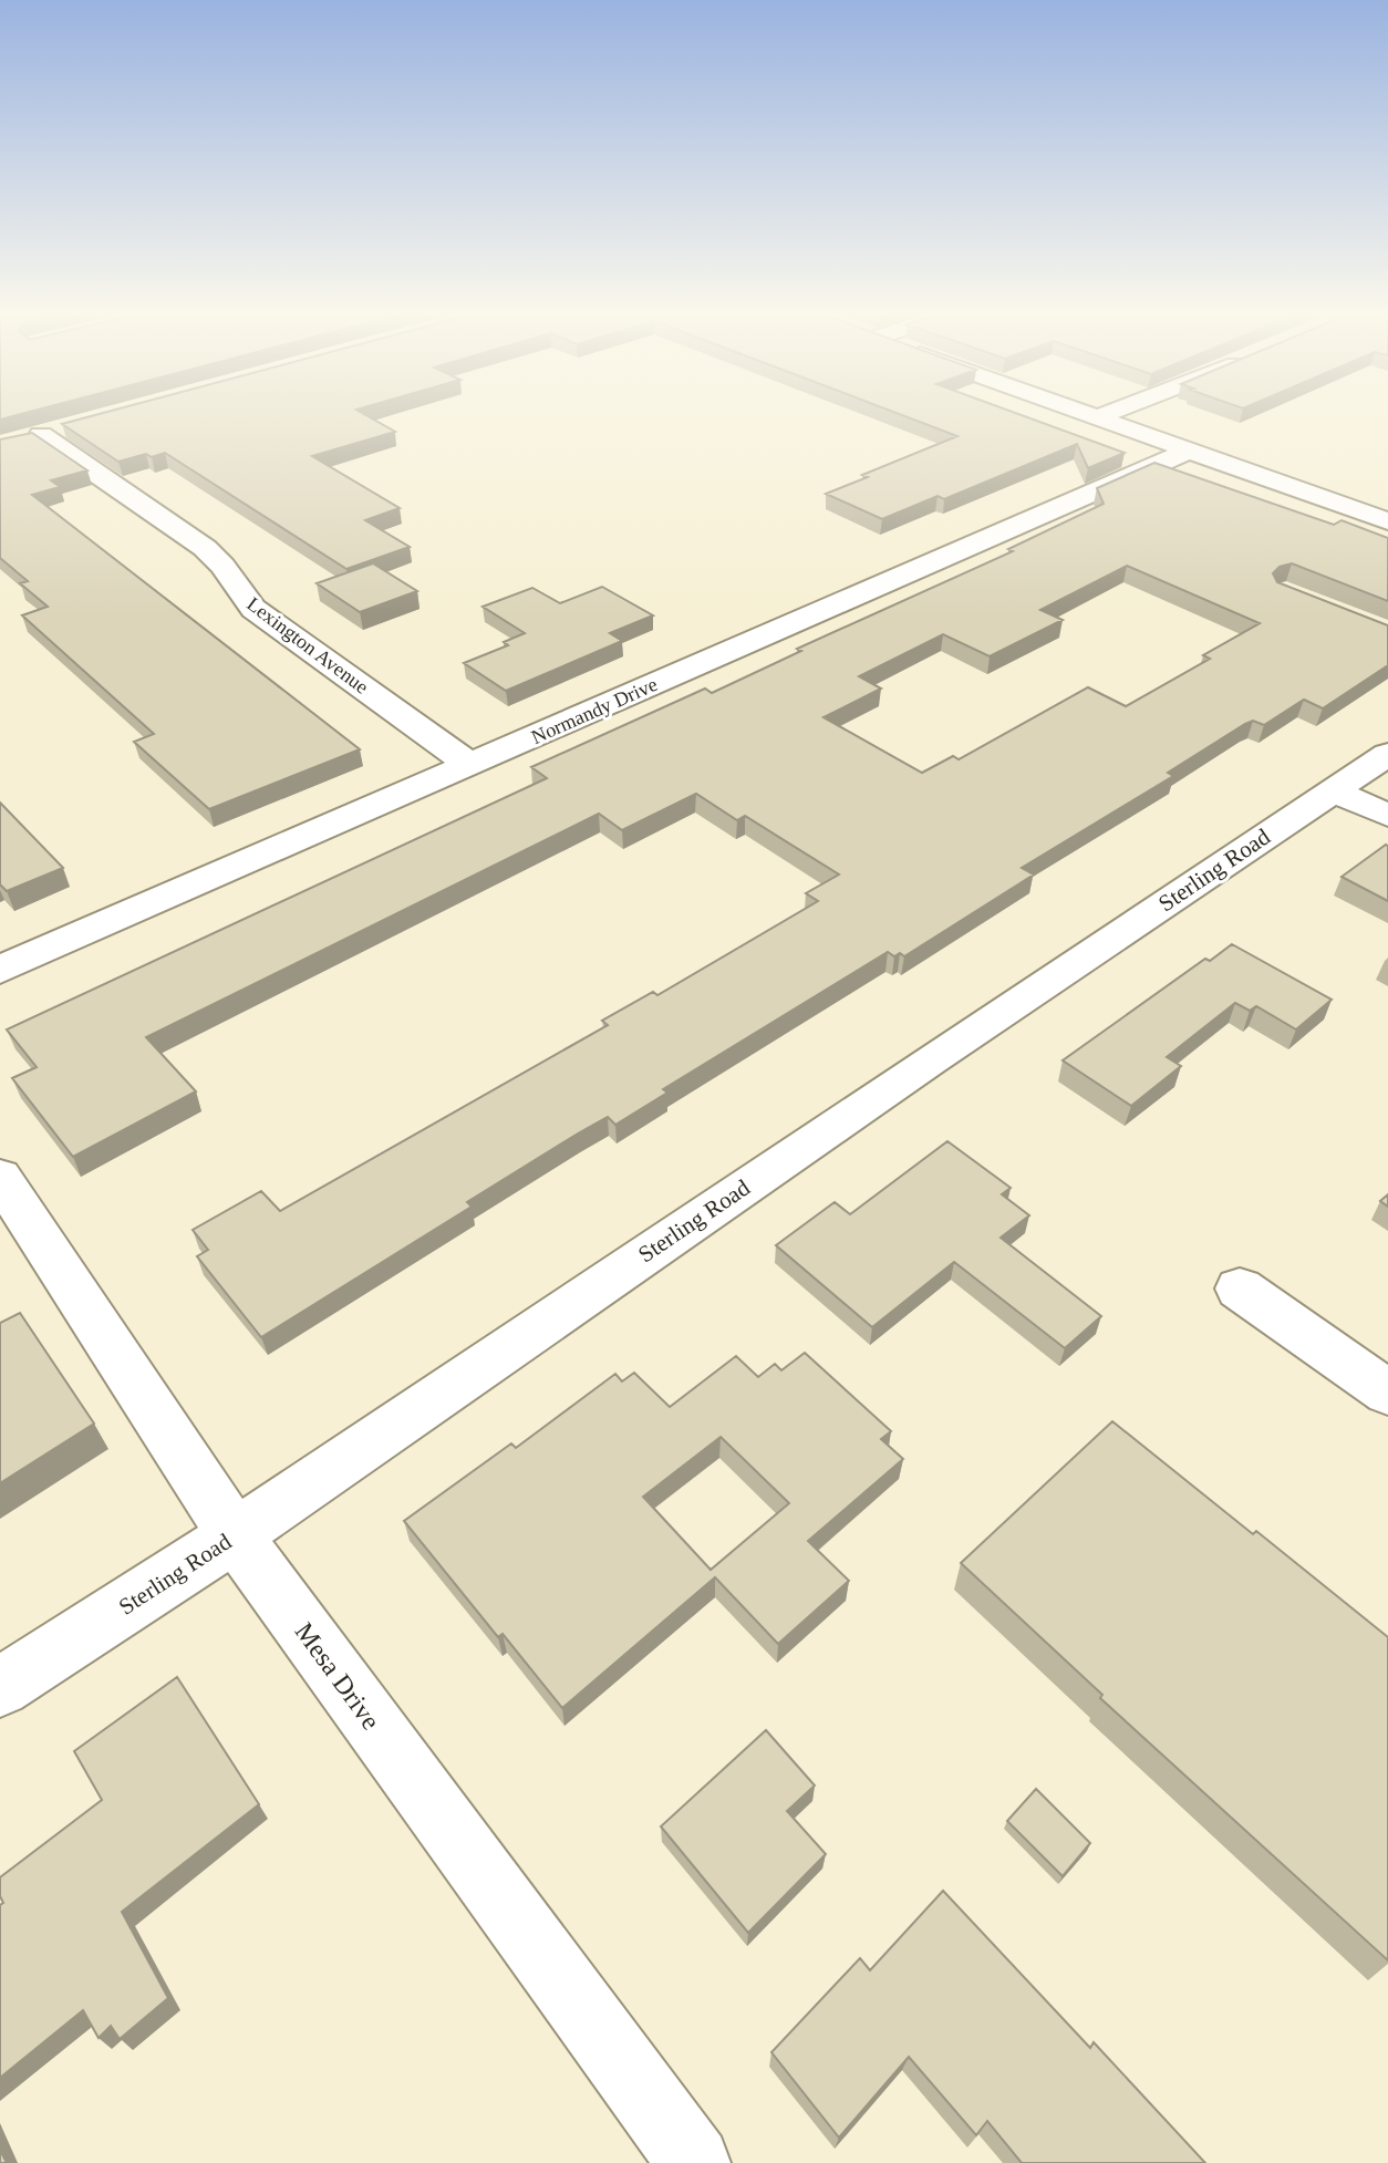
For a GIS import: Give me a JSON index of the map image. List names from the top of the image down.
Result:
{
  "streets": {
    "street": [
      "Lexington Avenue",
      "Normandy Drive",
      "Sterling Road",
      "Mesa Drive"
    ]
  },
  "crossings": [
    ["Lexington Avenue", "Normandy Drive"],
    ["Sterling Road", "Mesa Drive"]
  ]
}
